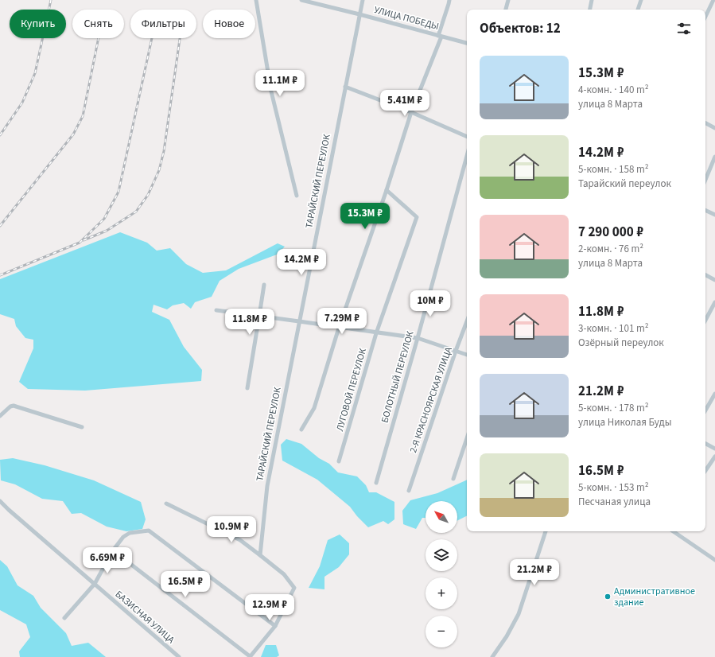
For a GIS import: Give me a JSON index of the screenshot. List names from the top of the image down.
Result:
{
  "streets": {
    "street": [
      "УЛИЦА ПОБЕДЫ",
      "ТАРАЙСКИЙ ПЕРЕУЛОК",
      "БОЛОТНЫЙ ПЕРЕУЛОК",
      "ЛУГОВОЙ ПЕРЕУЛОК",
      "2-Я КРАСНОЯРСКАЯ УЛИЦА",
      "БАЗИСНАЯ УЛИЦА"
    ]
  },
  "crossings": [
    ["УЛИЦА ПОБЕДЫ", "ТАРАЙСКИЙ ПЕРЕУЛОК"]
  ],
  "places": ["Административное здание"],
  "north": "top left",
  "page": {
    "chip": [
      "Купить",
      "Снять",
      "Фильтры",
      "Новое"
    ],
    "heading": "Объектов: 12",
    "list": [
      {
        "name": "15.3M ₽",
        "note": "4-комн. · 140 m² · улица 8 Марта"
      },
      {
        "name": "14.2M ₽",
        "note": "5-комн. · 158 m² · Тарайский переулок"
      },
      {
        "name": "7 290 000 ₽",
        "note": "2-комн. · 76 m² · улица 8 Марта"
      },
      {
        "name": "11.8M ₽",
        "note": "3-комн. · 101 m² · Озёрный переулок"
      },
      {
        "name": "21.2M ₽",
        "note": "5-комн. · 178 m² · улица Николая Буды"
      },
      {
        "name": "16.5M ₽",
        "note": "5-комн. · 153 m² · Песчаная улица"
      }
    ],
    "price": [
      "11.1M ₽",
      "5.41M ₽",
      "15.3M ₽",
      "14.2M ₽",
      "10M ₽",
      "7.29M ₽",
      "11.8M ₽",
      "10.9M ₽",
      "6.69M ₽",
      "21.2M ₽",
      "16.5M ₽",
      "12.9M ₽"
    ],
    "map_buttons": ["+", "−"]
  }
}
